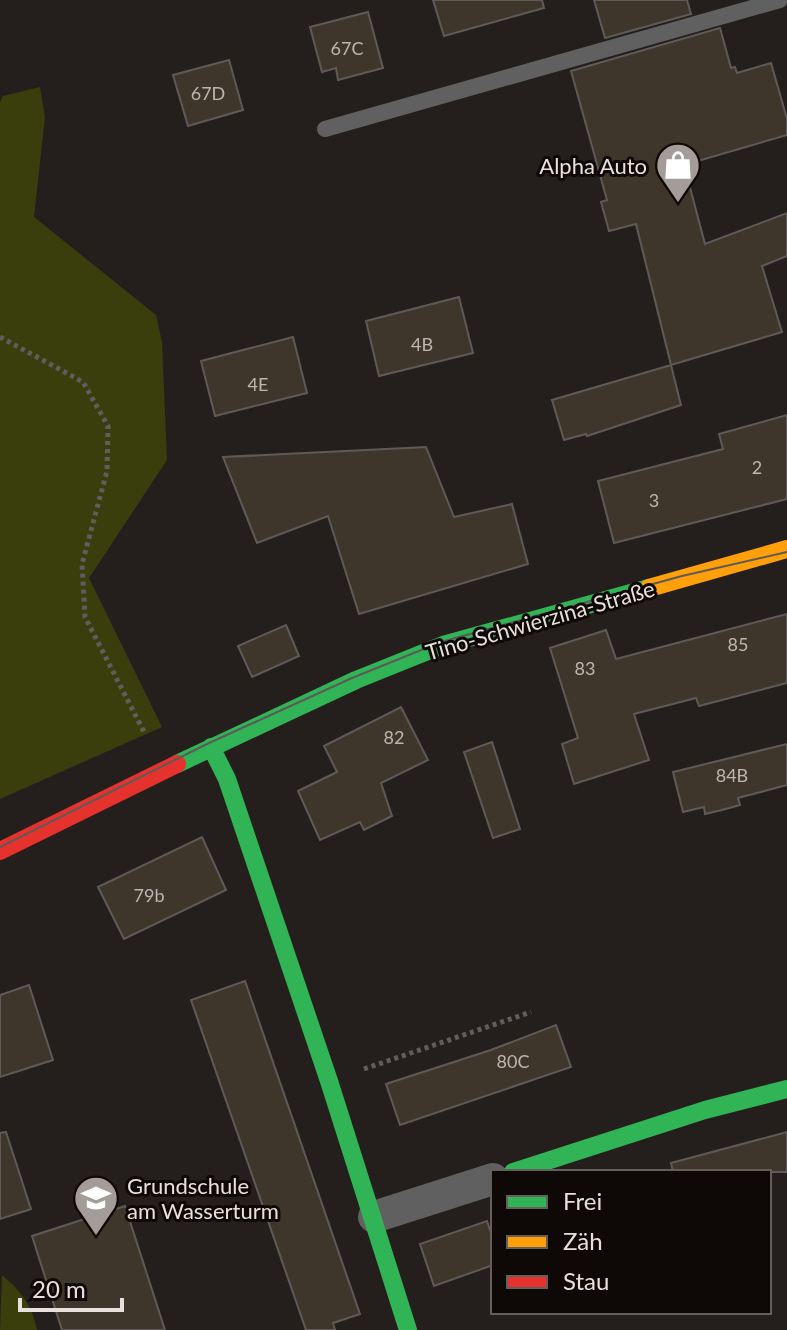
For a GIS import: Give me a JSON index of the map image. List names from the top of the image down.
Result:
{
  "streets": {
    "street": ["Tino-Schwierzina-Straße"]
  },
  "places": {
    "shop": ["Alpha Auto"],
    "school or university": ["Grundschule am Wasserturm"]
  },
  "house_numbers": [
    "67C",
    "67D",
    "4B",
    "4E",
    "2",
    "3",
    "85",
    "83",
    "82",
    "84B",
    "79b",
    "80C"
  ],
  "legend": ["Frei", "Zäh", "Stau"],
  "scale_bar": "20 m"
}
